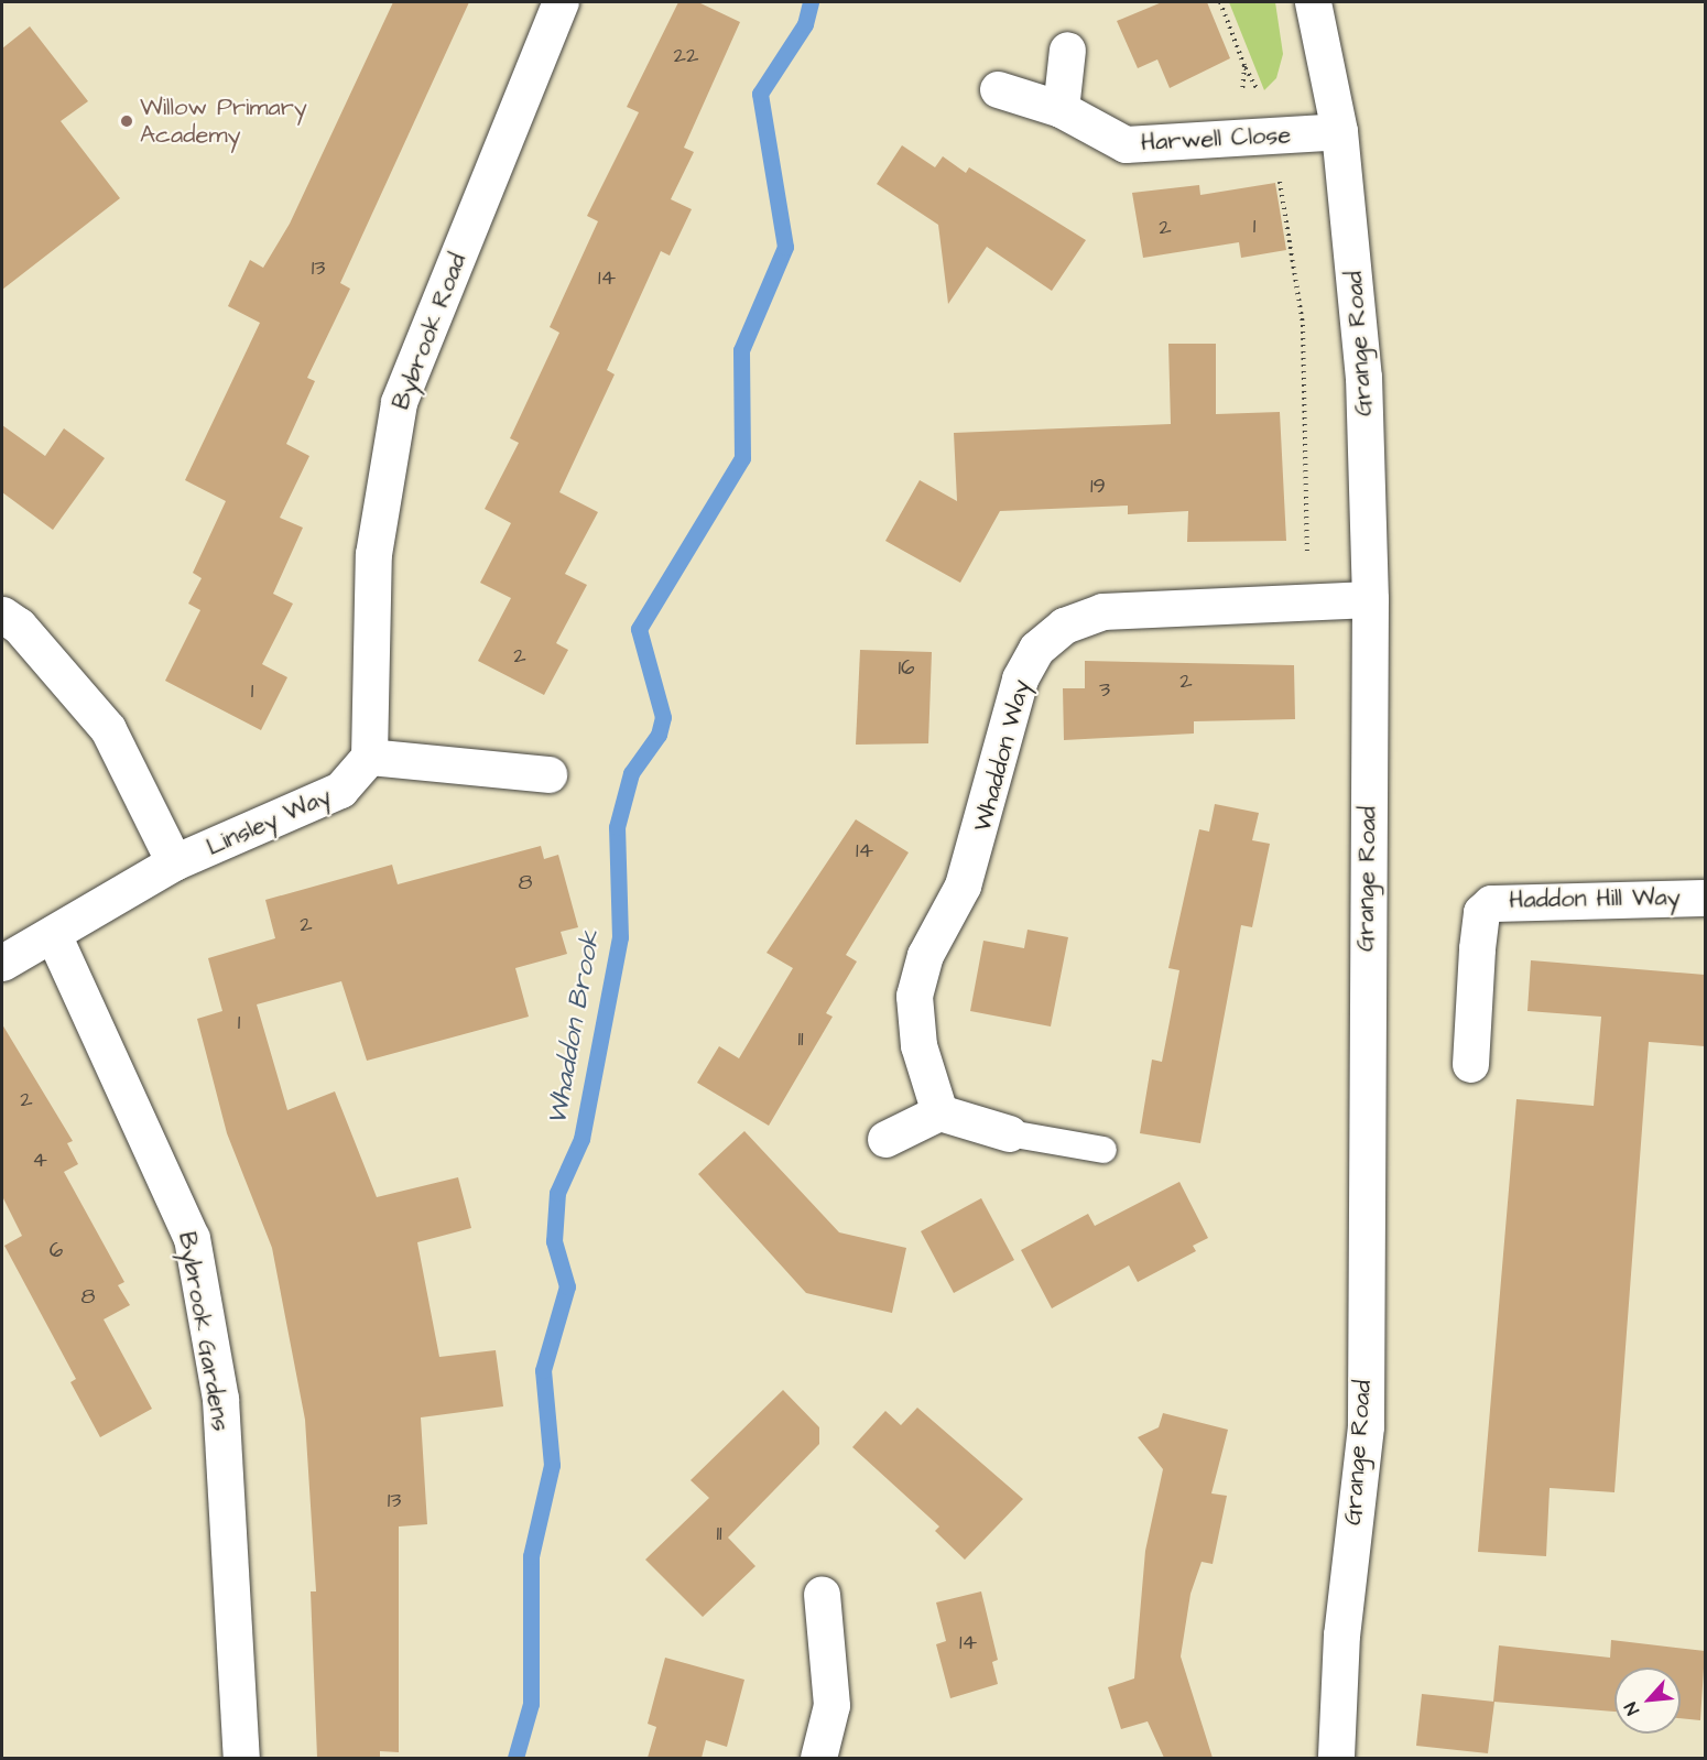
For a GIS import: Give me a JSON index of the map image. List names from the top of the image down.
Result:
{
  "streets": {
    "street": [
      "Harwell Close",
      "Bybrook Road",
      "Grange Road",
      "Whaddon Way",
      "Linsley Way",
      "Haddon Hill Way",
      "Bybrook Gardens"
    ]
  },
  "crossings": [
    ["Harwell Close", "Grange Road"],
    ["Bybrook Road", "Linsley Way"],
    ["Grange Road", "Whaddon Way"],
    ["Linsley Way", "Bybrook Gardens"]
  ],
  "water": ["Whaddon Brook"],
  "places": ["Willow Primary Academy"],
  "house_numbers": [
    "22",
    "1",
    "2",
    "13",
    "14",
    "19",
    "2",
    "16",
    "2",
    "3",
    "1",
    "14",
    "8",
    "2",
    "1",
    "11",
    "2",
    "4",
    "6",
    "8",
    "13",
    "11",
    "14"
  ],
  "north": "bottom left"
}
